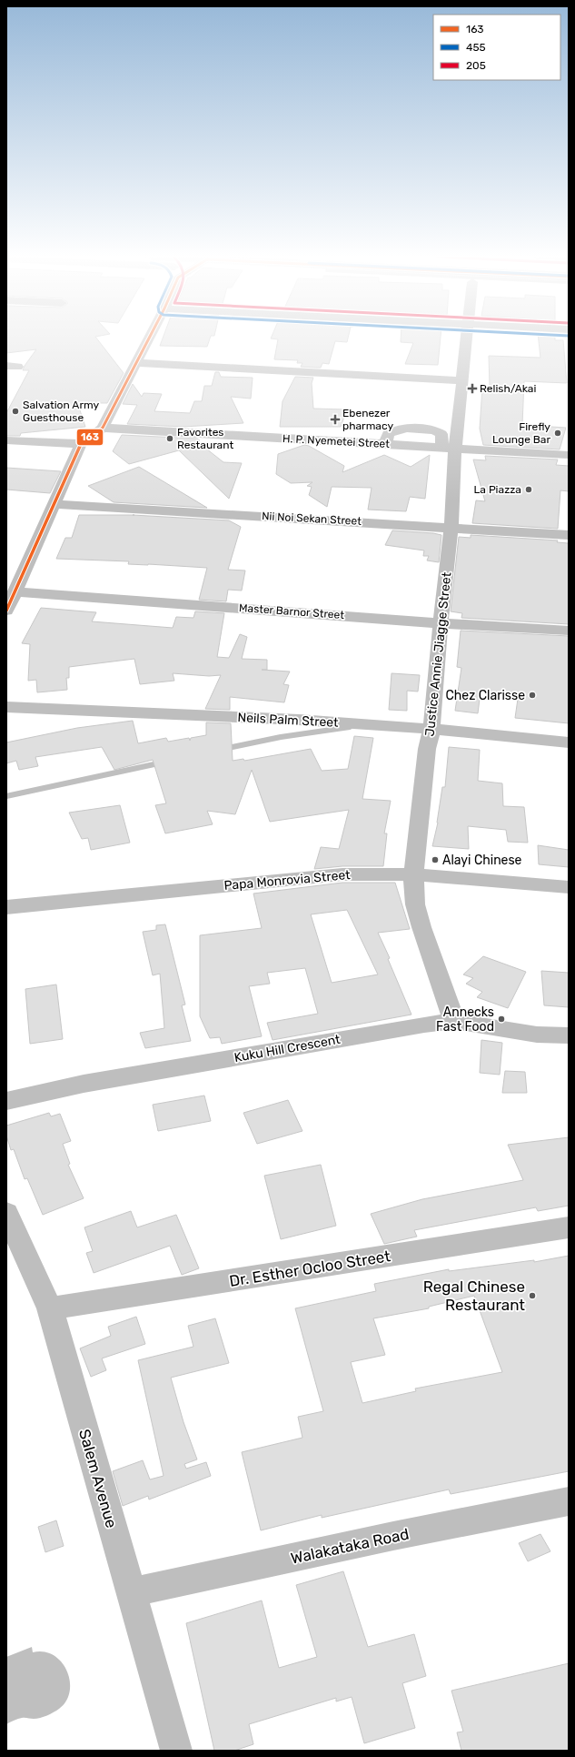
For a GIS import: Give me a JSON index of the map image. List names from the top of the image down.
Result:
{
  "streets": {
    "street": [
      "H. P. Nyemetei Street",
      "Nii Noi Sekan Street",
      "Master Barnor Street",
      "Justice Annie Jiagge Street",
      "Neils Palm Street",
      "Papa Monrovia Street",
      "Kuku Hill Crescent",
      "Dr. Esther Ocloo Street",
      "Salem Avenue",
      "Walakataka Road"
    ]
  },
  "crossings": [
    ["H. P. Nyemetei Street", "Justice Annie Jiagge Street"],
    ["Nii Noi Sekan Street", "Justice Annie Jiagge Street"],
    ["Master Barnor Street", "Justice Annie Jiagge Street"],
    ["Justice Annie Jiagge Street", "Neils Palm Street"],
    ["Justice Annie Jiagge Street", "Papa Monrovia Street"],
    ["Justice Annie Jiagge Street", "Kuku Hill Crescent"],
    ["Dr. Esther Ocloo Street", "Salem Avenue"],
    ["Salem Avenue", "Walakataka Road"]
  ],
  "places": {
    "health": ["Relish/Akai", "Ebenezer pharmacy"],
    "other": [
      "Salvation Army Guesthouse",
      "Firefly Lounge Bar",
      "Favorites Restaurant",
      "La Piazza",
      "Chez Clarisse",
      "Alayi Chinese",
      "Annecks Fast Food",
      "Regal Chinese Restaurant"
    ]
  },
  "lines": ["transit line 163"],
  "legend": ["163", "455", "205"]
}
